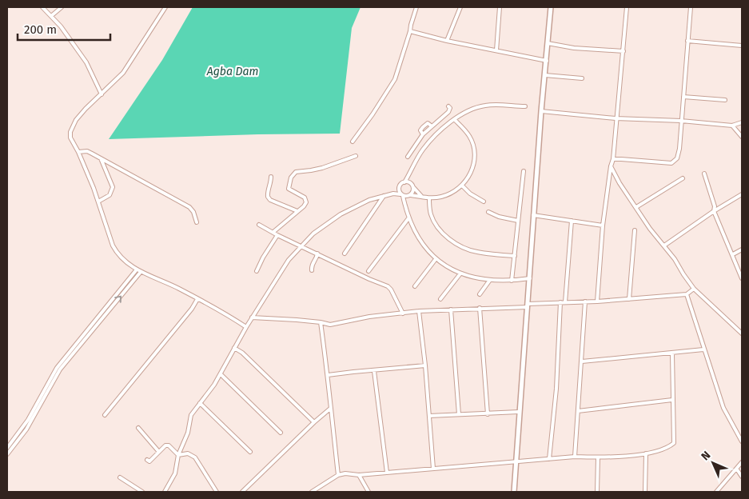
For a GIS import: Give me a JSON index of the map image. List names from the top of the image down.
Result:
{
  "water": ["Agba Dam"],
  "scale_bar": "200 m",
  "north": "top left"
}
